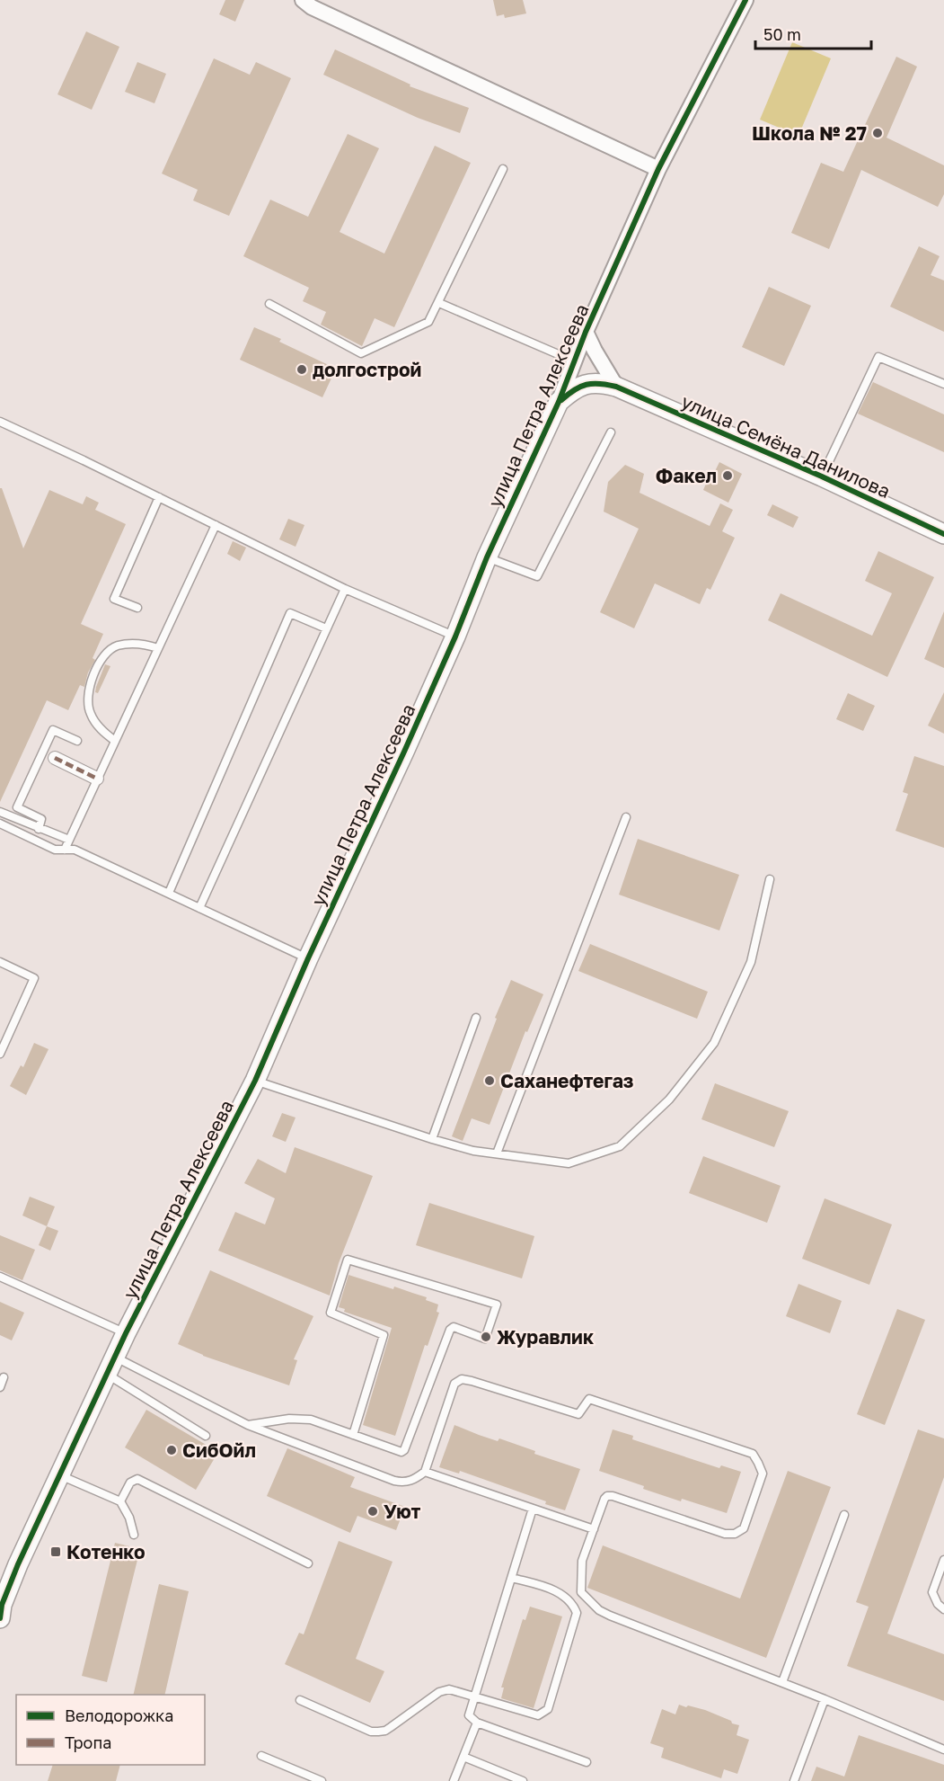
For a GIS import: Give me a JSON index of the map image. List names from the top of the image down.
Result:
{
  "streets": {
    "street": ["улица Петра Алексеева", "улица Семёна Данилова"]
  },
  "crossings": [
    ["улица Петра Алексеева", "улица Семёна Данилова"]
  ],
  "places": {
    "other": [
      "Школа № 27",
      "долгострой",
      "Факел",
      "Саханефтегаз",
      "Журавлик",
      "СибОйл",
      "Уют"
    ],
    "transit": ["Котенко"]
  },
  "legend": ["Велодорожка", "Тропа"],
  "scale_bar": "50 m"
}
